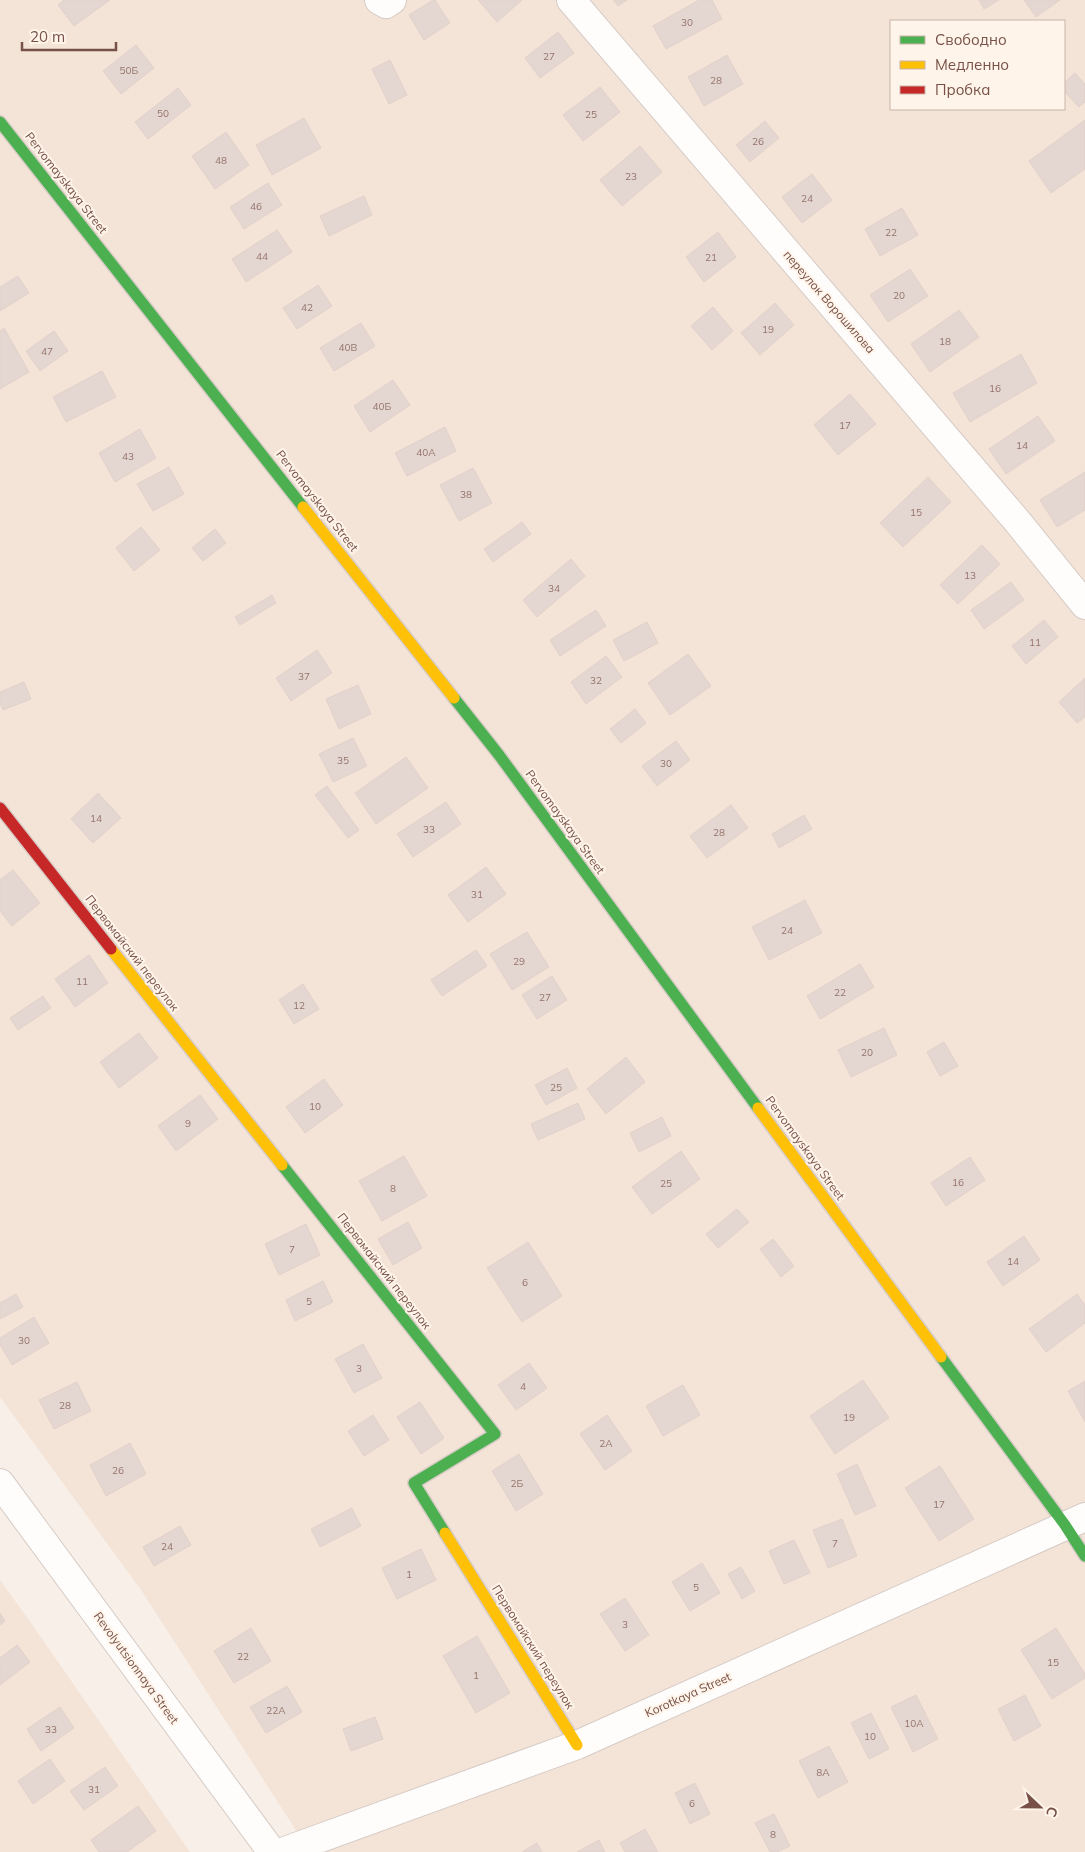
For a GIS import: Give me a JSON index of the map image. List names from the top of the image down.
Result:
{
  "streets": {
    "street": [
      "Pervomayskaya Street",
      "переулок Ворошилова",
      "Первомайский переулок",
      "Revolyutsionnaya Street",
      "Korotkaya Street"
    ]
  },
  "crossings": [
    ["Pervomayskaya Street", "Korotkaya Street"],
    ["Первомайский переулок", "Korotkaya Street"]
  ],
  "house_numbers": [
    "30",
    "27",
    "50Б",
    "28",
    "50",
    "25",
    "26",
    "48",
    "23",
    "24",
    "46",
    "22",
    "44",
    "21",
    "20",
    "42",
    "19",
    "18",
    "40В",
    "47",
    "16",
    "40Б",
    "17",
    "14",
    "40А",
    "43",
    "38",
    "15",
    "13",
    "34",
    "11",
    "37",
    "32",
    "35",
    "30",
    "14",
    "33",
    "28",
    "31",
    "24",
    "29",
    "11",
    "22",
    "27",
    "12",
    "20",
    "25",
    "10",
    "9",
    "16",
    "25",
    "8",
    "7",
    "14",
    "6",
    "5",
    "30",
    "3",
    "4",
    "28",
    "19",
    "2А",
    "26",
    "2Б",
    "17",
    "7",
    "24",
    "1",
    "5",
    "3",
    "22",
    "15",
    "1",
    "22А",
    "10А",
    "33",
    "10",
    "8А",
    "31",
    "6",
    "8"
  ],
  "legend": ["Свободно", "Медленно", "Пробка"],
  "scale_bar": "20 m",
  "north": "right"
}
